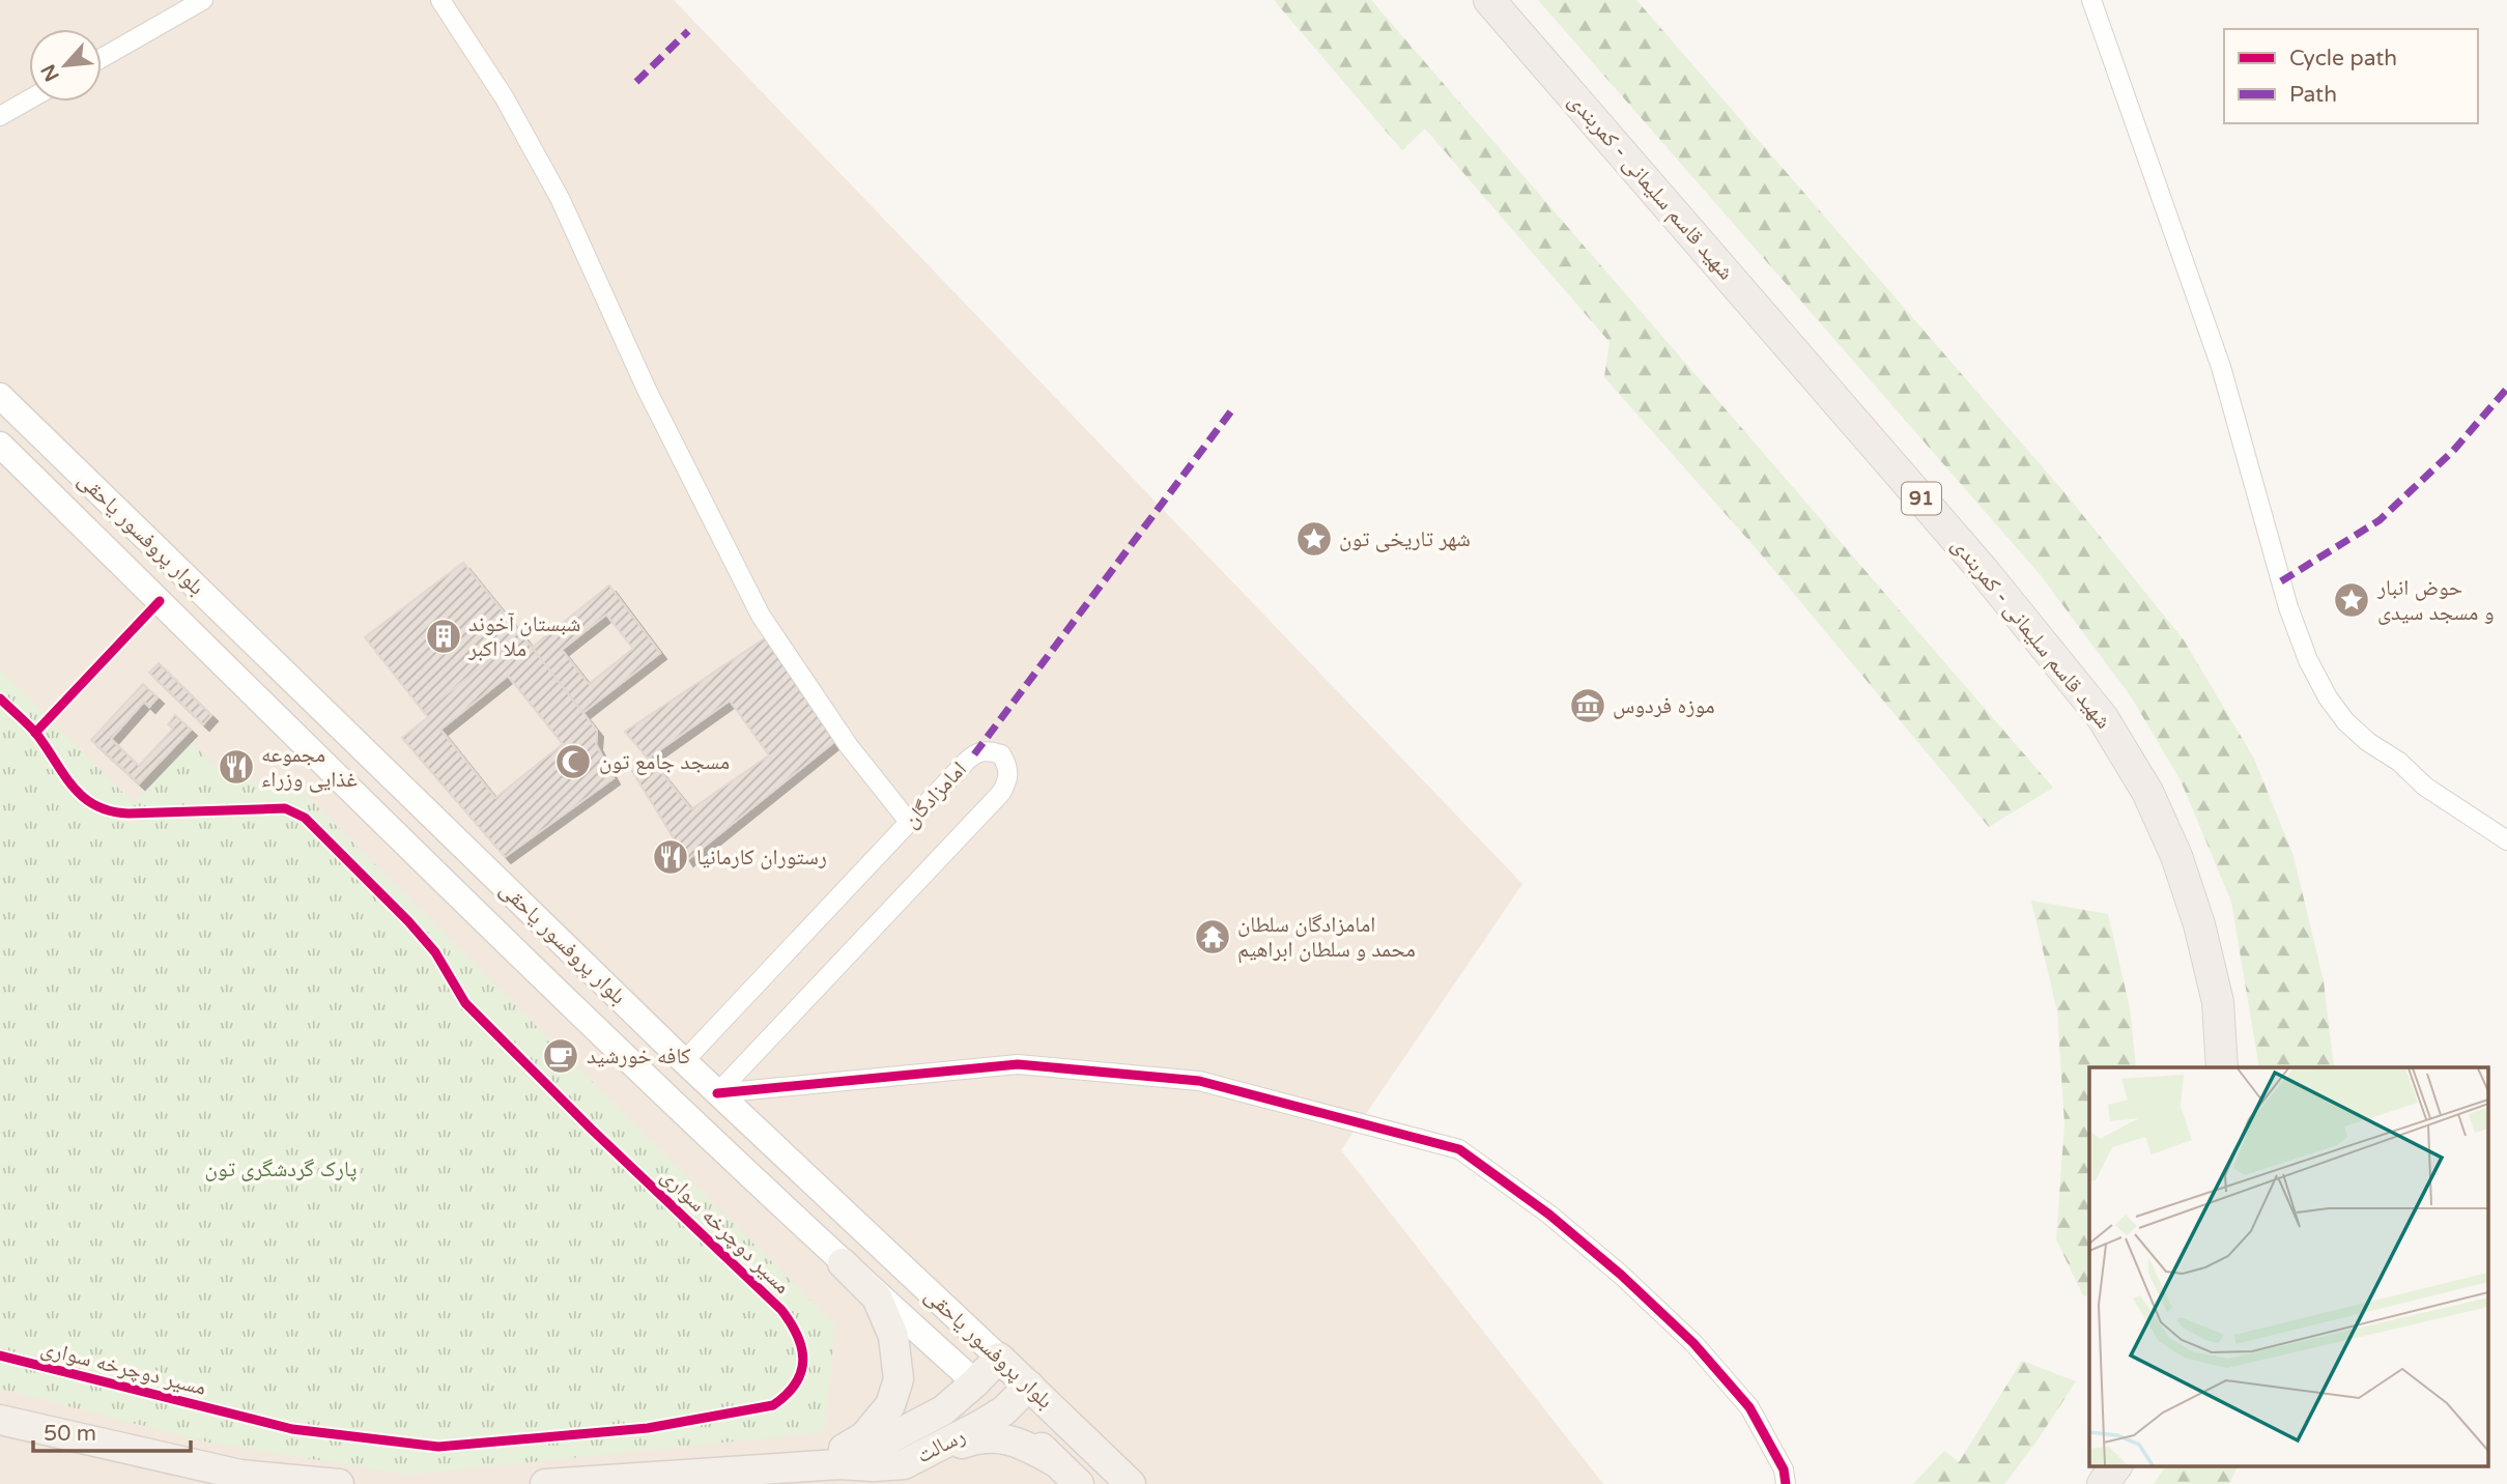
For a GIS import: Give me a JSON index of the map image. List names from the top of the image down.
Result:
{
  "streets": {
    "highway": ["شهید قاسم سلیمانی - کمربندی", "91"],
    "main road": ["بلوار پروفسور یاحقی", "رسالت"],
    "street": ["امامزادگان"],
    "cycle path": ["مسیر دوچرخه سواری"]
  },
  "crossings": [
    ["بلوار پروفسور یاحقی", "امامزادگان"],
    ["بلوار پروفسور یاحقی", "رسالت"]
  ],
  "parks": ["پارک گردشگری تون"],
  "places": {
    "place": ["شهر تاریخی تون", "حوض انبار و مسجد سیدی"],
    "building": ["شبستان آخوند ملا اکبر"],
    "museum": ["موزه فردوس"],
    "mosque": ["مسجد جامع تون"],
    "restaurant": ["مجموعه غذایی وزراء", "رستوران کارمانیا"],
    "temple": ["امامزادگان سلطان محمد و سلطان ابراهیم"],
    "cafe": ["کافه خورشید"]
  },
  "legend": ["Cycle path", "Path"],
  "scale_bar": "50 m",
  "north": "bottom left"
}
